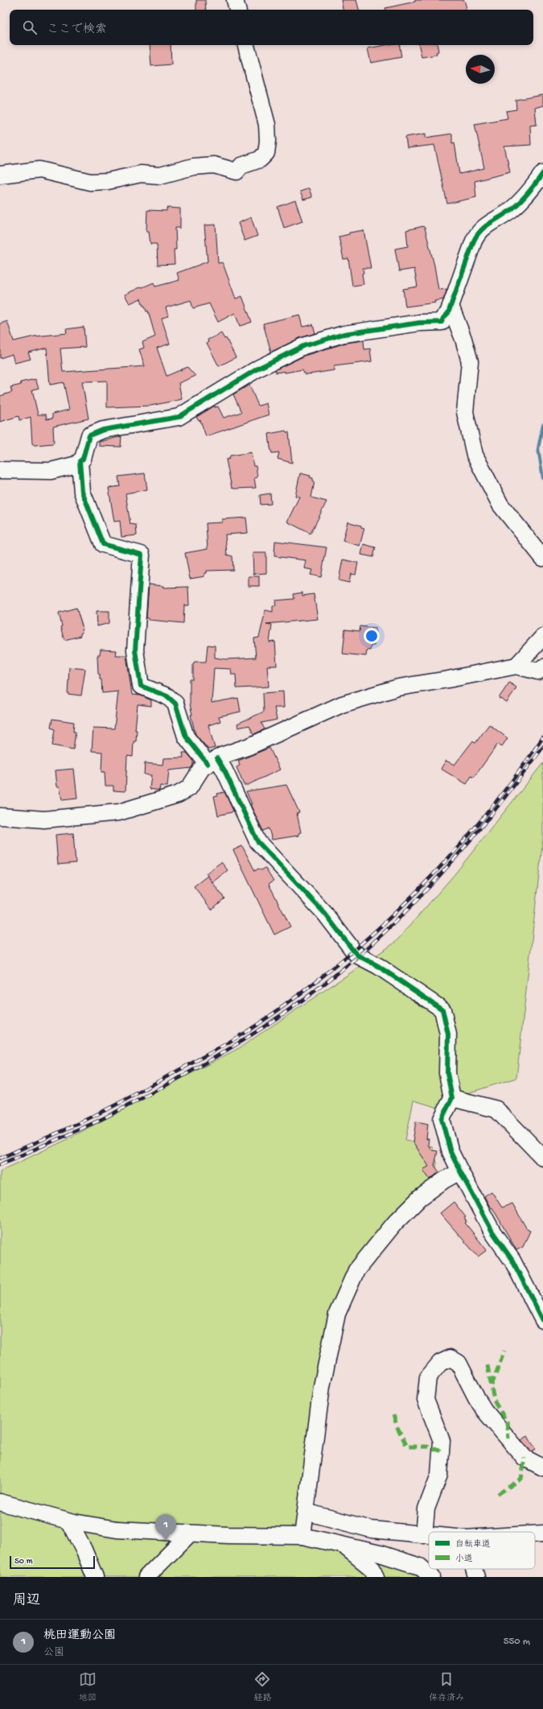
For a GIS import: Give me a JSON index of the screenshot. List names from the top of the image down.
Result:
{
  "legend": ["自転車道", "小道"],
  "scale_bar": "50 m",
  "north": "left",
  "page": {
    "search": "ここで検索",
    "pins": "1",
    "scale": "50 m",
    "heading": "周辺",
    "list": [
      {
        "mark": "1",
        "name": "桃田運動公園",
        "note": "公園",
        "value": "550 m"
      }
    ],
    "nav": ["地図", "経路", "保存済み"]
  }
}
